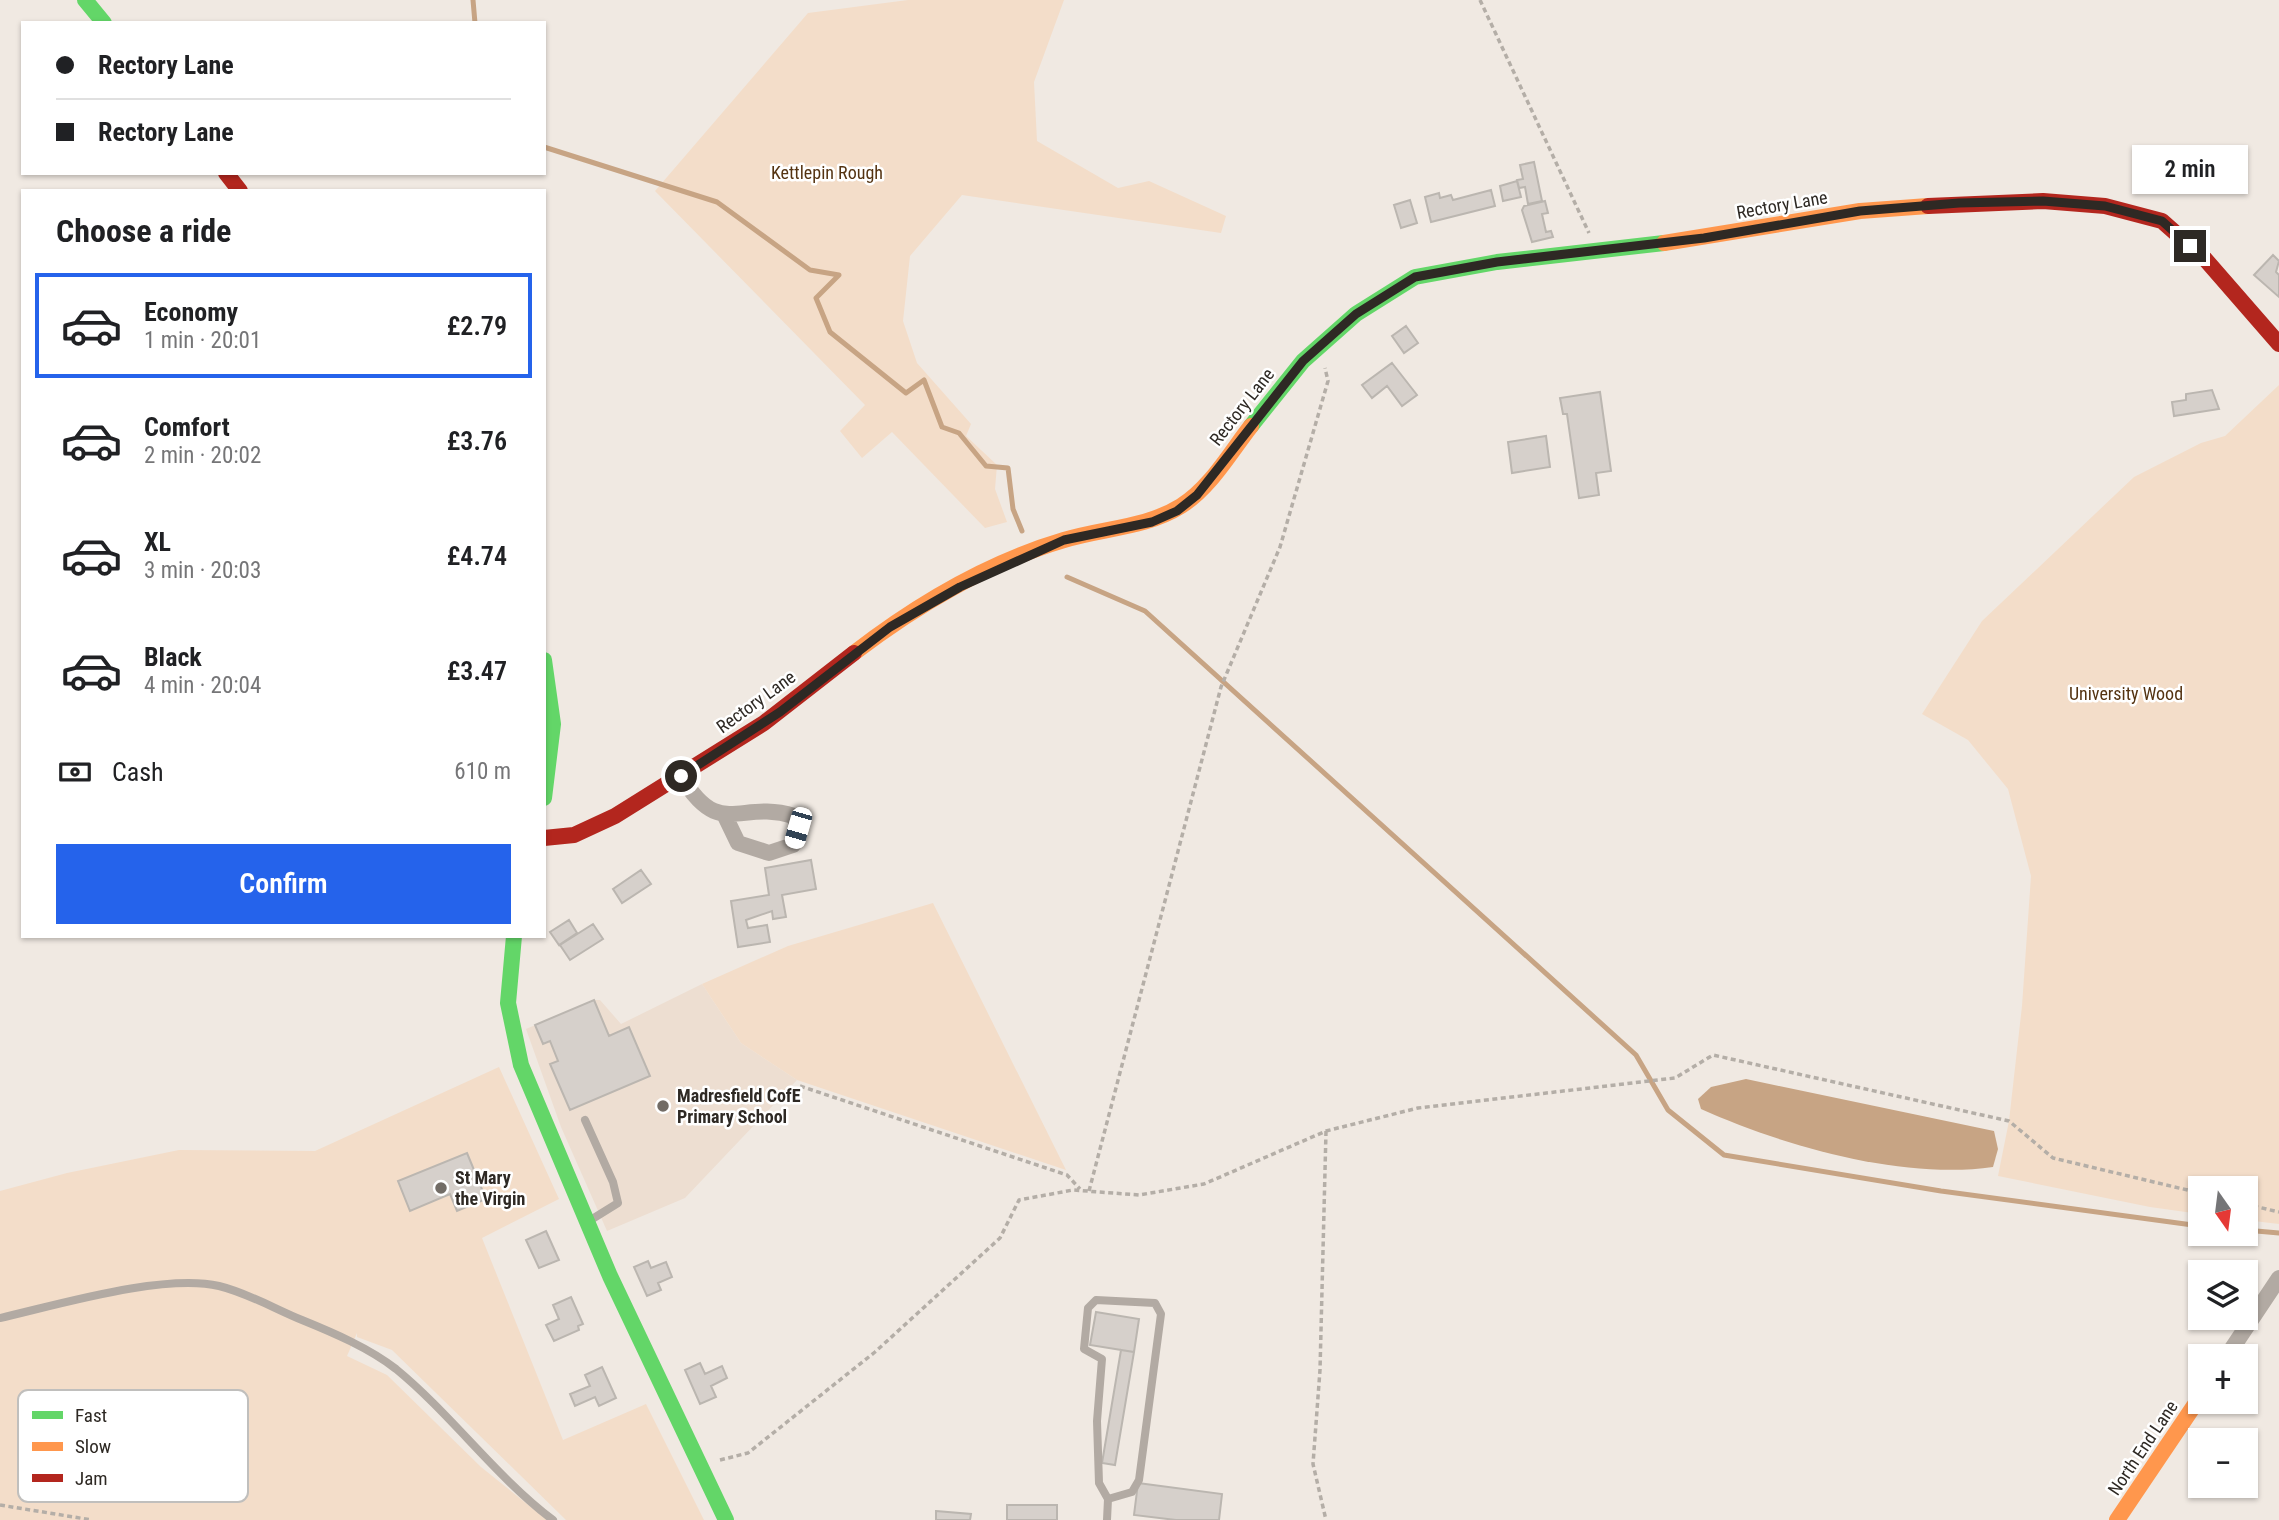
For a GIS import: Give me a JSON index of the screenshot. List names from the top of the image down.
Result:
{
  "streets": {
    "street": ["Rectory Lane", "North End Lane"]
  },
  "parks": ["Kettlepin Rough", "University Wood"],
  "places": ["Madresfield CofE Primary School", "St Mary the Virgin"],
  "legend": ["Fast", "Slow", "Jam"],
  "north": "bottom",
  "page": {
    "banner": ["Rectory Lane", "Rectory Lane"],
    "bubble": "2 min",
    "heading": "Choose a ride",
    "list": [
      {
        "name": "Economy",
        "note": "1 min · 20:01",
        "value": "£2.79"
      },
      {
        "name": "Comfort",
        "note": "2 min · 20:02",
        "value": "£3.76"
      },
      {
        "name": "XL",
        "note": "3 min · 20:03",
        "value": "£4.74"
      },
      {
        "name": "Black",
        "note": "4 min · 20:04",
        "value": "£3.47"
      }
    ],
    "pay": ["Cash", "610 m"],
    "buttons": "Confirm",
    "map_buttons": ["+", "−"]
  }
}
